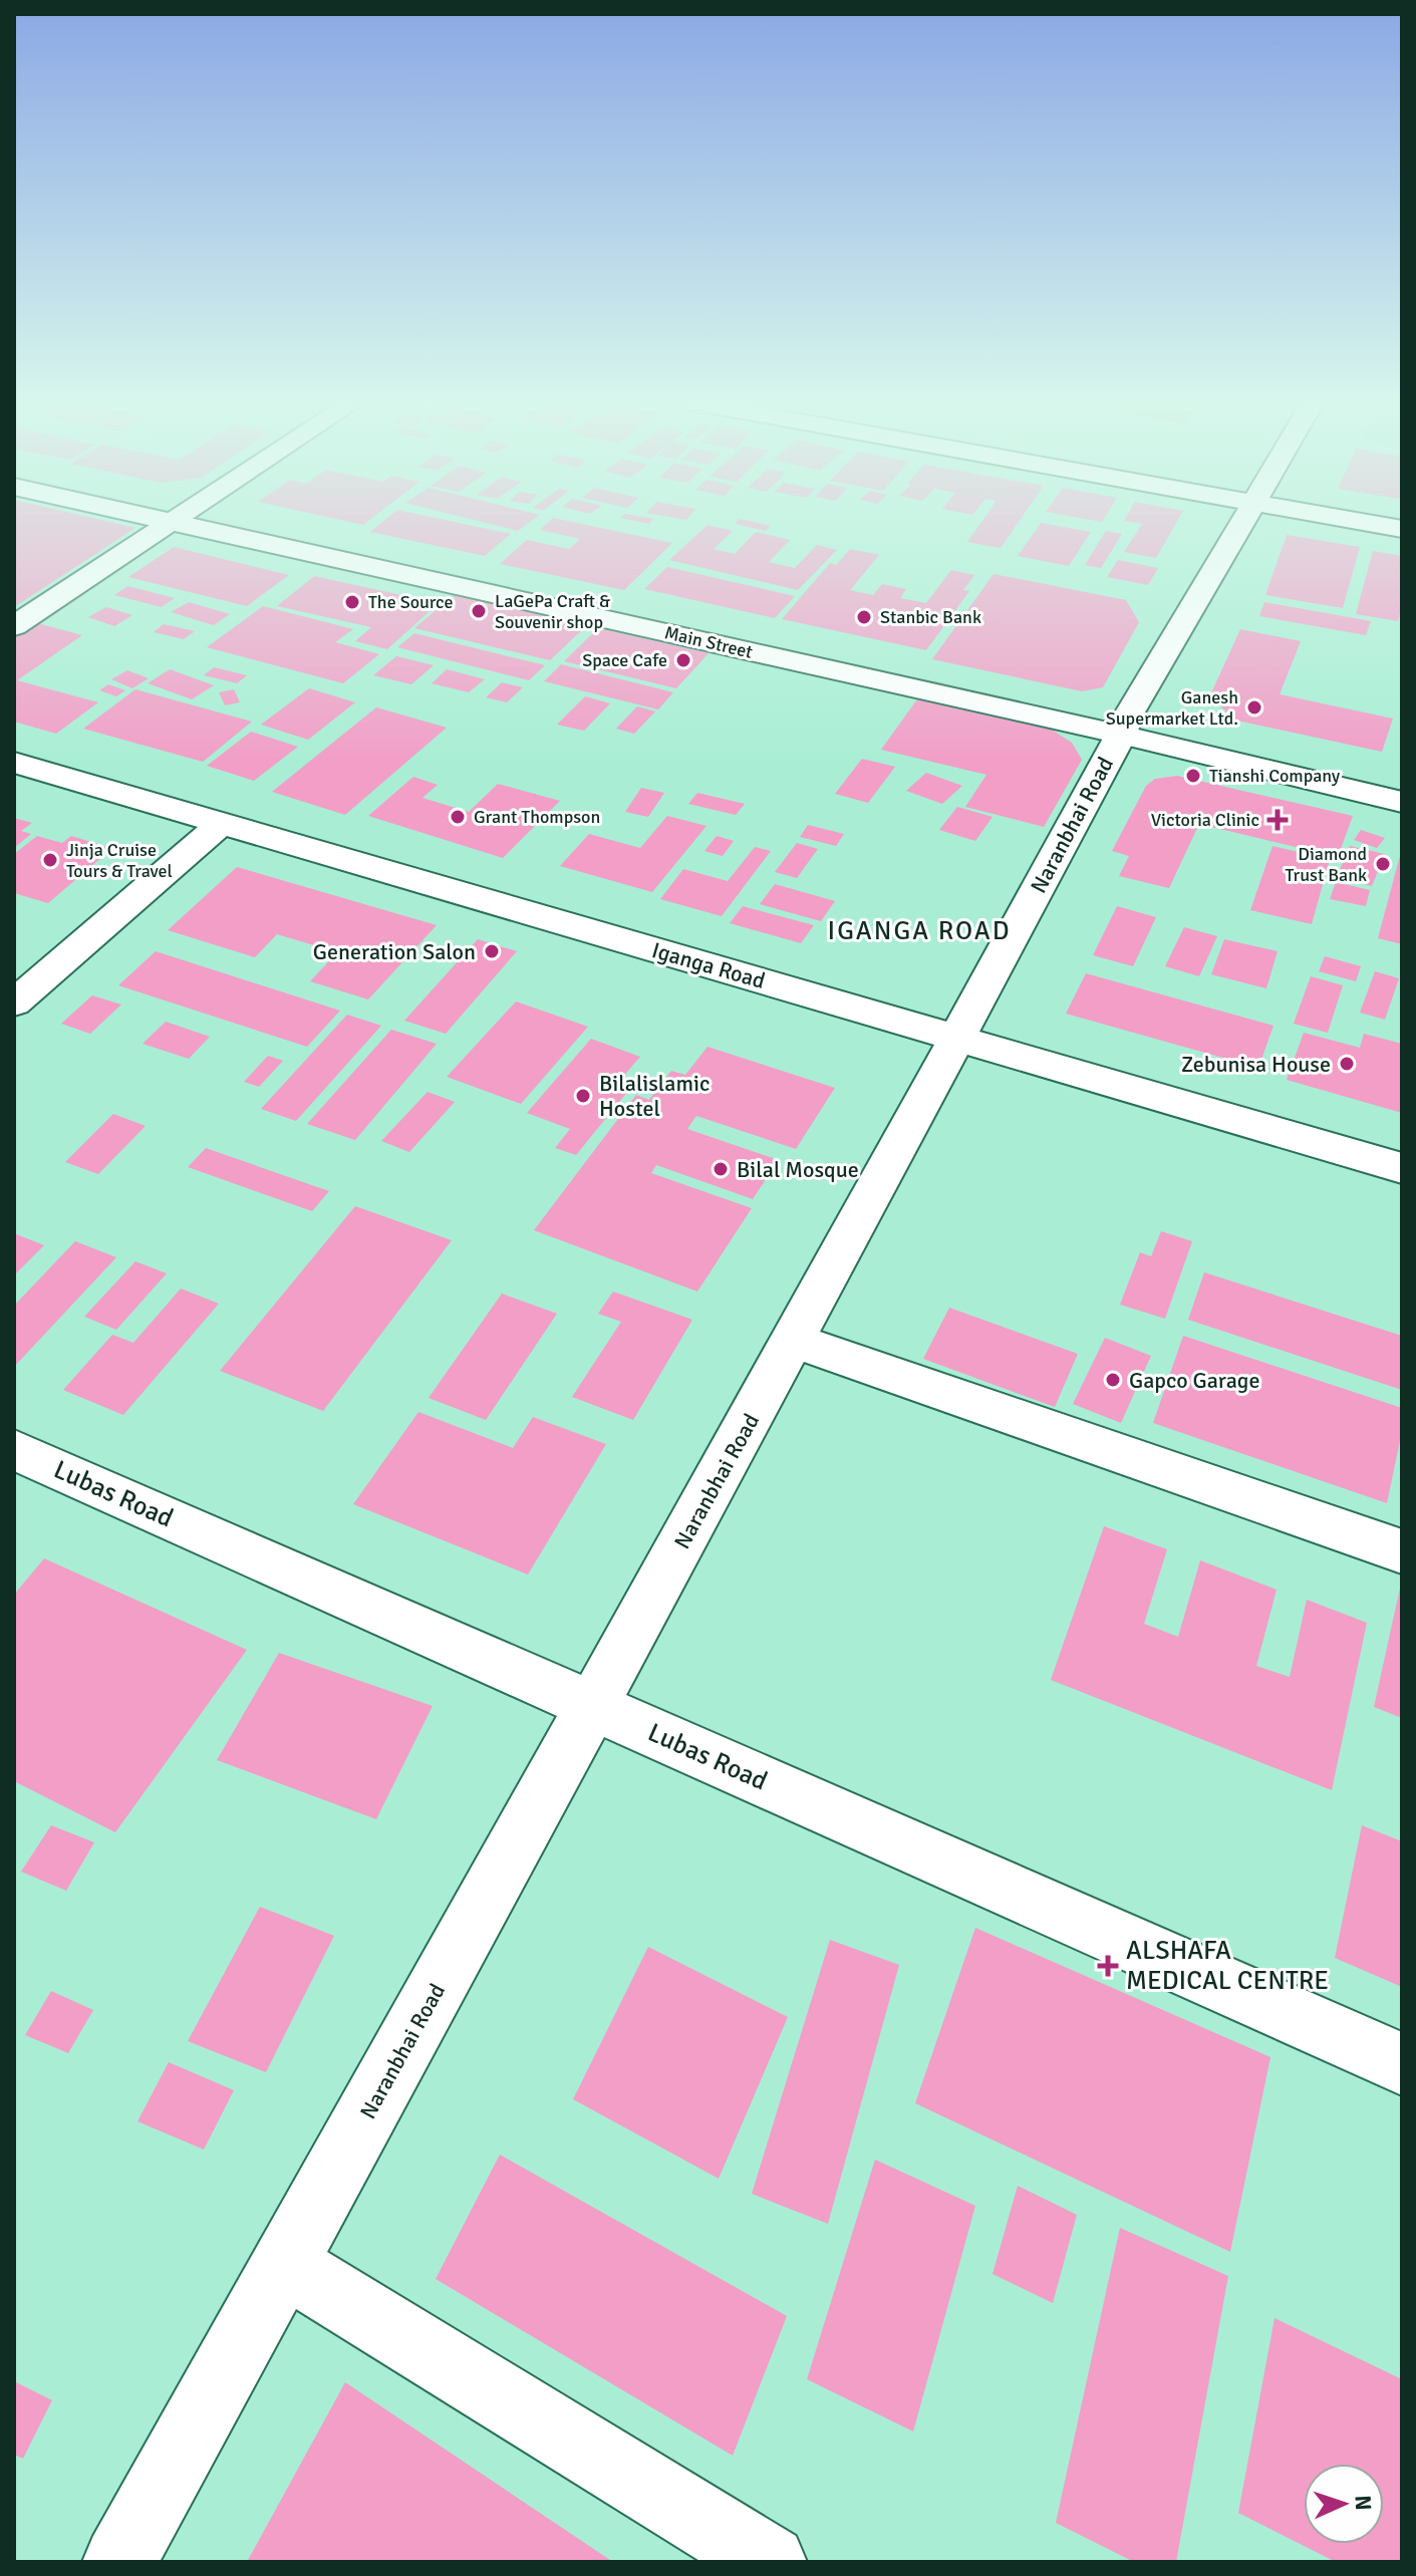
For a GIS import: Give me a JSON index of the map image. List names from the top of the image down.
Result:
{
  "streets": {
    "street": [
      "Main Street",
      "Naranbhai Road",
      "Iganga Road",
      "Lubas Road"
    ]
  },
  "crossings": [
    ["Main Street", "Naranbhai Road"],
    ["Naranbhai Road", "Iganga Road"],
    ["Naranbhai Road", "Lubas Road"]
  ],
  "districts": ["IGANGA ROAD"],
  "places": {
    "other": [
      "The Source",
      "LaGePa Craft & Souvenir shop",
      "Stanbic Bank",
      "Space Cafe",
      "Ganesh Supermarket Ltd.",
      "Tianshi Company",
      "Grant Thompson",
      "Jinja Cruise Tours & Travel",
      "Diamond Trust Bank",
      "Generation Salon",
      "Zebunisa House",
      "Bilalislamic Hostel",
      "Bilal Mosque",
      "Gapco Garage"
    ],
    "health": ["Victoria Clinic", "ALSHAFA MEDICAL CENTRE"]
  },
  "north": "right"
}
